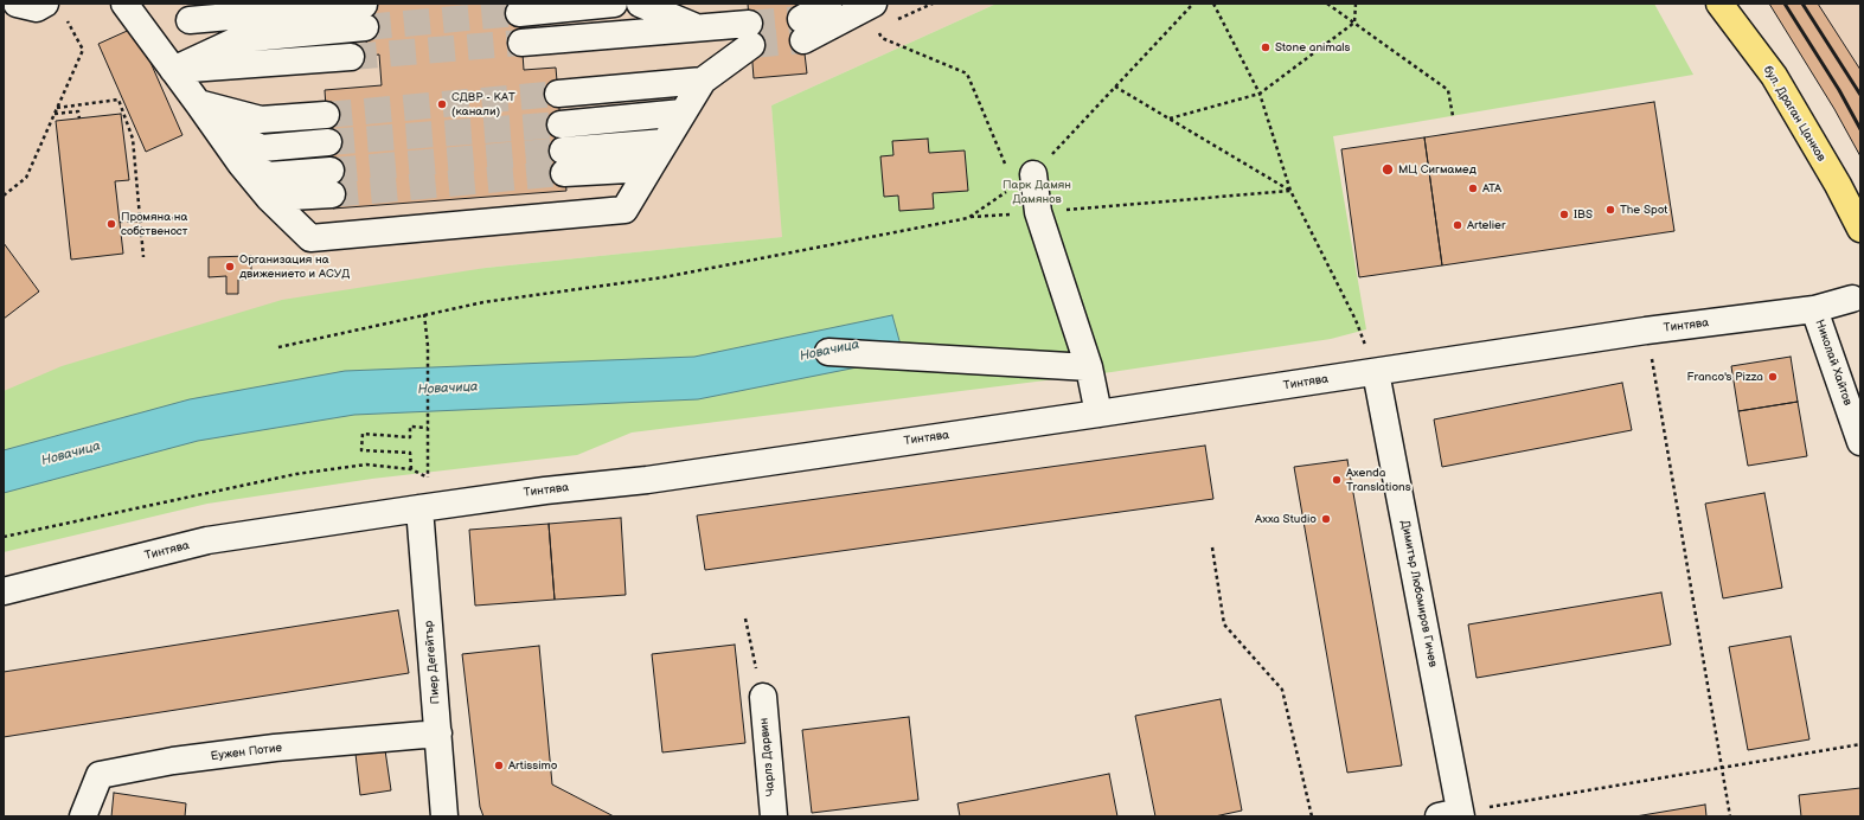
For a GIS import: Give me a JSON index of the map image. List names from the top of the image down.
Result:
{
  "streets": {
    "main road": ["бул. Драган Цанков"],
    "street": [
      "Тинтява",
      "Николай Хайтов",
      "Димитър Любомиров Гичев",
      "Пиер Дегейтър",
      "Еужен Потие",
      "Чарлз Дарвин"
    ]
  },
  "crossings": [
    ["Тинтява", "Николай Хайтов"],
    ["Тинтява", "Димитър Любомиров Гичев"],
    ["Тинтява", "Пиер Дегейтър"],
    ["Пиер Дегейтър", "Еужен Потие"]
  ],
  "water": ["Новачица"],
  "parks": ["Парк Дамян Дамянов"],
  "places": [
    "Stone animals",
    "СДВР - КАТ (канали)",
    "МЦ Сигмамед",
    "ATA",
    "The Spot",
    "IBS",
    "Промяна на собственост",
    "Artelier",
    "Организация на движението и АСУД",
    "Franco's Pizza",
    "Axenda Translations",
    "Axxa Studio",
    "Artissimo"
  ]
}
